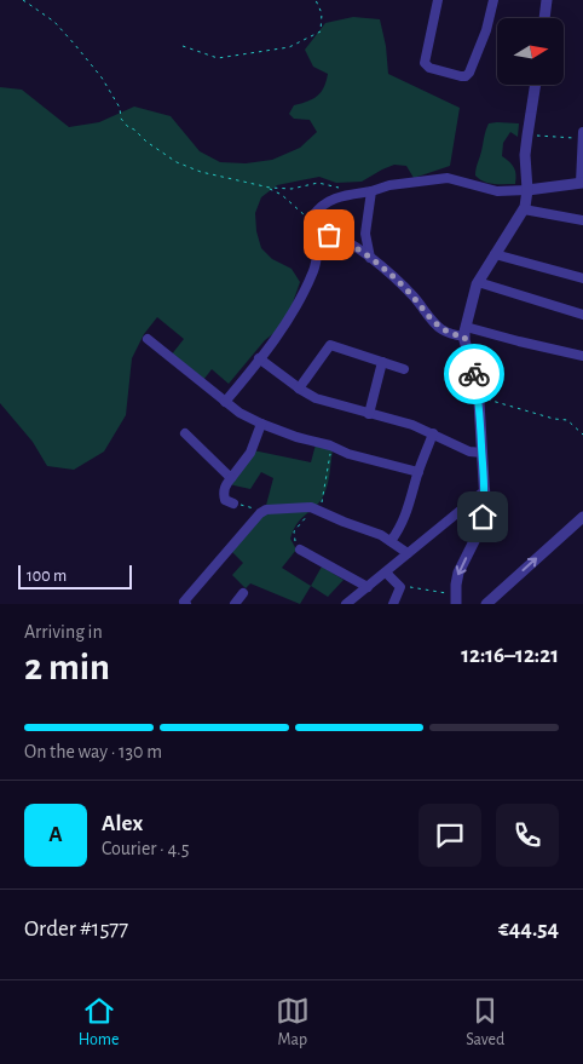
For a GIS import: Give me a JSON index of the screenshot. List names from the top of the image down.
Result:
{
  "scale_bar": "100 m",
  "north": "right",
  "page": {
    "scale": "100 m",
    "heading": ["2 min", "Arriving in", "12:16–12:21"],
    "panel": [
      "Alex",
      "Courier · 4.5",
      "Order #1577",
      "€44.54"
    ],
    "bar": "On the way · 130 m",
    "round": "A",
    "tabs": ["Home", "Map", "Saved"]
  }
}
